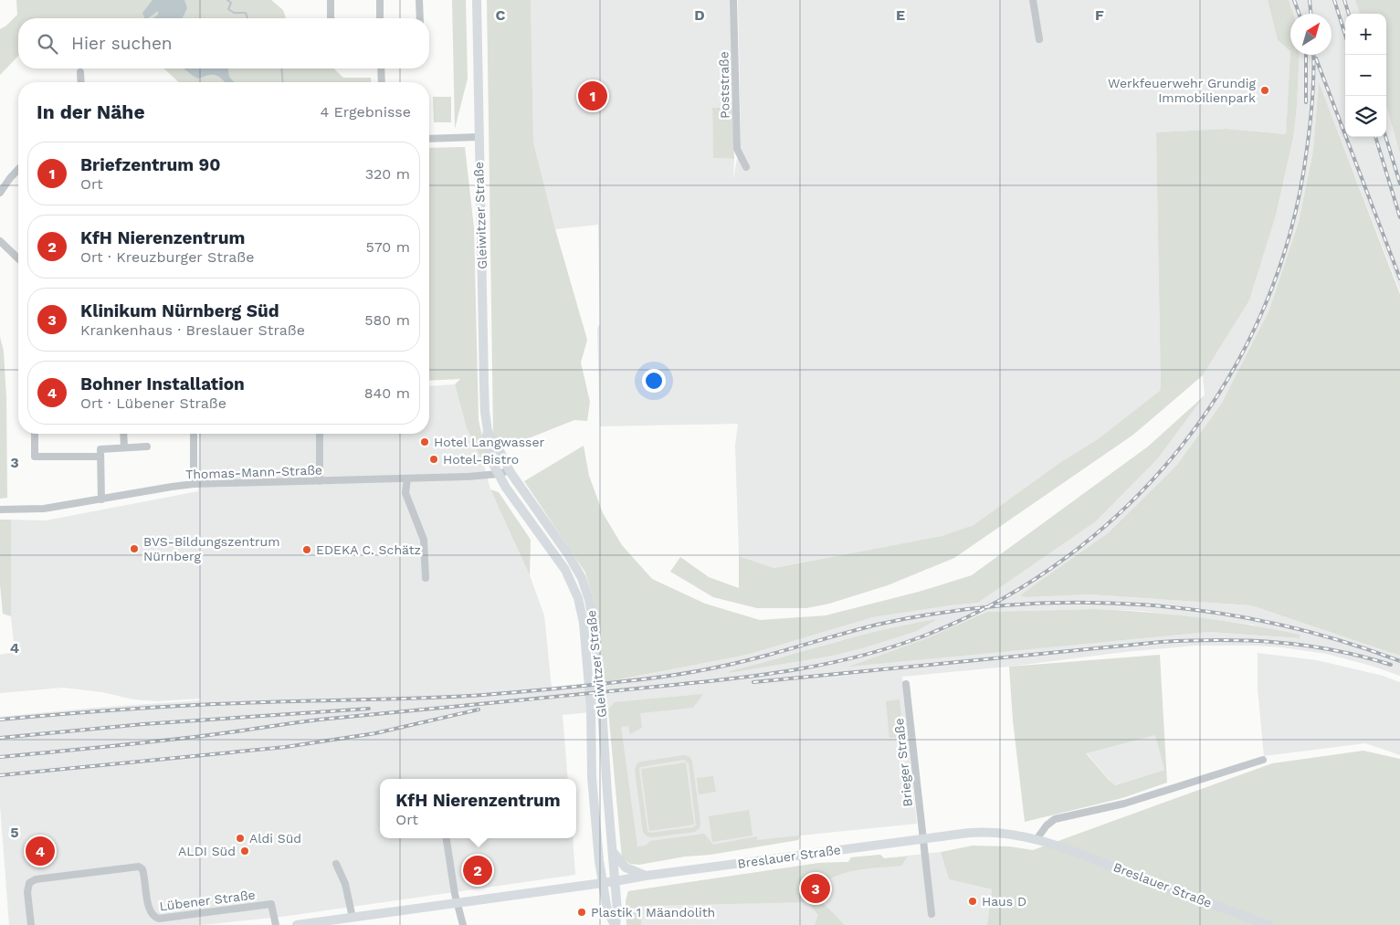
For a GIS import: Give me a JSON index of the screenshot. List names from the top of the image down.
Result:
{
  "streets": {
    "main road": ["Gleiwitzer Straße", "Breslauer Straße"],
    "street": [
      "Poststraße",
      "Thomas-Mann-Straße",
      "Brieger Straße",
      "Lübener Straße"
    ]
  },
  "crossings": [
    ["Gleiwitzer Straße", "Thomas-Mann-Straße"],
    ["Gleiwitzer Straße", "Breslauer Straße"],
    ["Brieger Straße", "Breslauer Straße"]
  ],
  "places": [
    "Werkfeuerwehr Grundig Immobilienpark",
    "Hotel Langwasser",
    "Hotel-Bistro",
    "BVS-Bildungszentrum Nürnberg",
    "EDEKA C. Schätz",
    "Aldi Süd",
    "ALDI Süd",
    "Haus D",
    "Plastik 1 Mäandolith"
  ],
  "north": "top right",
  "page": {
    "map_buttons": ["+", "−"],
    "search": "Hier suchen",
    "pins": [
      "1",
      "4",
      "2",
      "3"
    ],
    "heading": ["In der Nähe", "4 Ergebnisse"],
    "list": [
      {
        "mark": "1",
        "name": "Briefzentrum 90",
        "note": "Ort",
        "value": "320 m"
      },
      {
        "mark": "2",
        "name": "KfH Nierenzentrum",
        "note": "Ort · Kreuzburger Straße",
        "value": "570 m"
      },
      {
        "mark": "3",
        "name": "Klinikum Nürnberg Süd",
        "note": "Krankenhaus · Breslauer Straße",
        "value": "580 m"
      },
      {
        "mark": "4",
        "name": "Bohner Installation",
        "note": "Ort · Lübener Straße",
        "value": "840 m"
      }
    ],
    "popup": ["KfH Nierenzentrum", "Ort"]
  },
  "grid": {
    "columns": [
      "C",
      "D",
      "E",
      "F"
    ],
    "rows": ["3", "4", "5"]
  }
}
